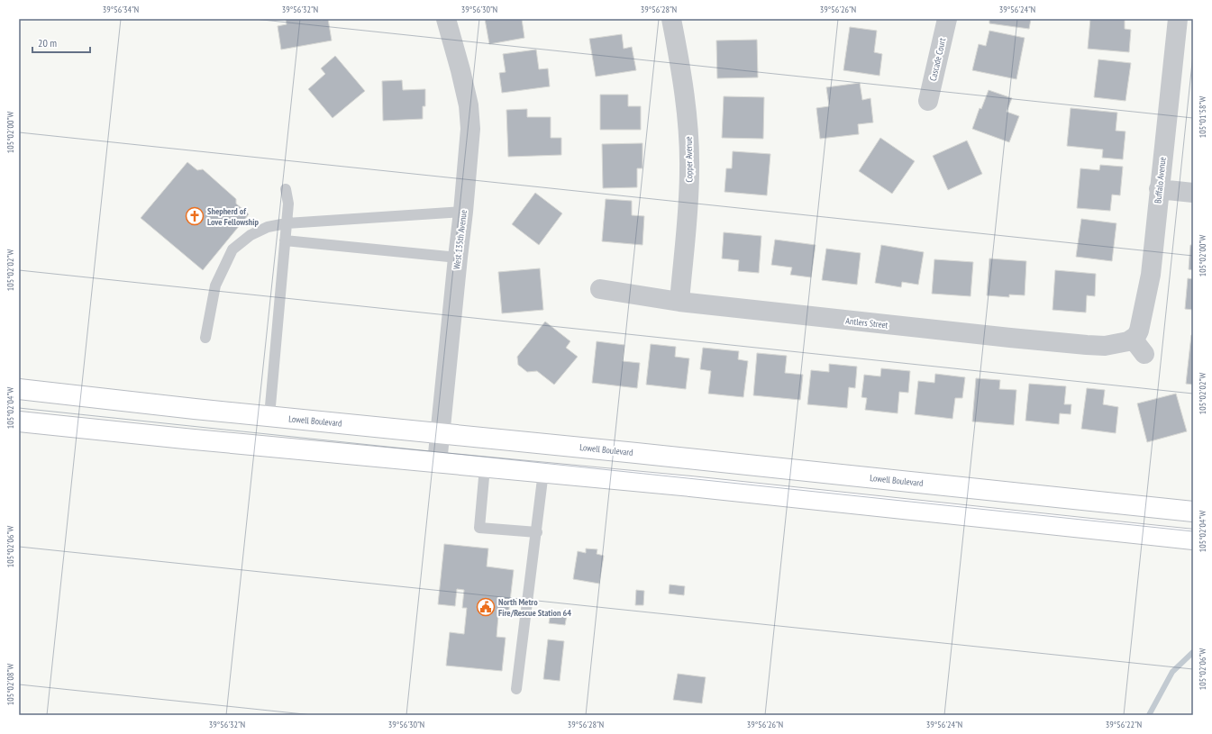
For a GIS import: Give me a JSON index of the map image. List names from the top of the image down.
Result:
{
  "streets": {
    "main road": ["Lowell Boulevard"],
    "street": [
      "Cascade Court",
      "Copper Avenue",
      "Buffalo Avenue",
      "West 135th Avenue",
      "Antlers Street"
    ]
  },
  "crossings": [
    ["Copper Avenue", "Antlers Street"],
    ["Buffalo Avenue", "Antlers Street"],
    ["West 135th Avenue", "Lowell Boulevard"]
  ],
  "places": {
    "church": ["Shepherd of Love Fellowship"],
    "public building": ["North Metro Fire/Rescue Station 64"]
  },
  "scale_bar": "20 m",
  "coordinates": [
    "39°56'34\"N",
    "39°56'32\"N",
    "39°56'30\"N",
    "39°56'28\"N",
    "39°56'26\"N",
    "39°56'24\"N",
    "105°01'58\"W",
    "105°02'00\"W",
    "105°02'02\"W",
    "105°02'04\"W",
    "105°02'06\"W",
    "105°02'08\"W",
    "39°56'22\"N"
  ]
}
